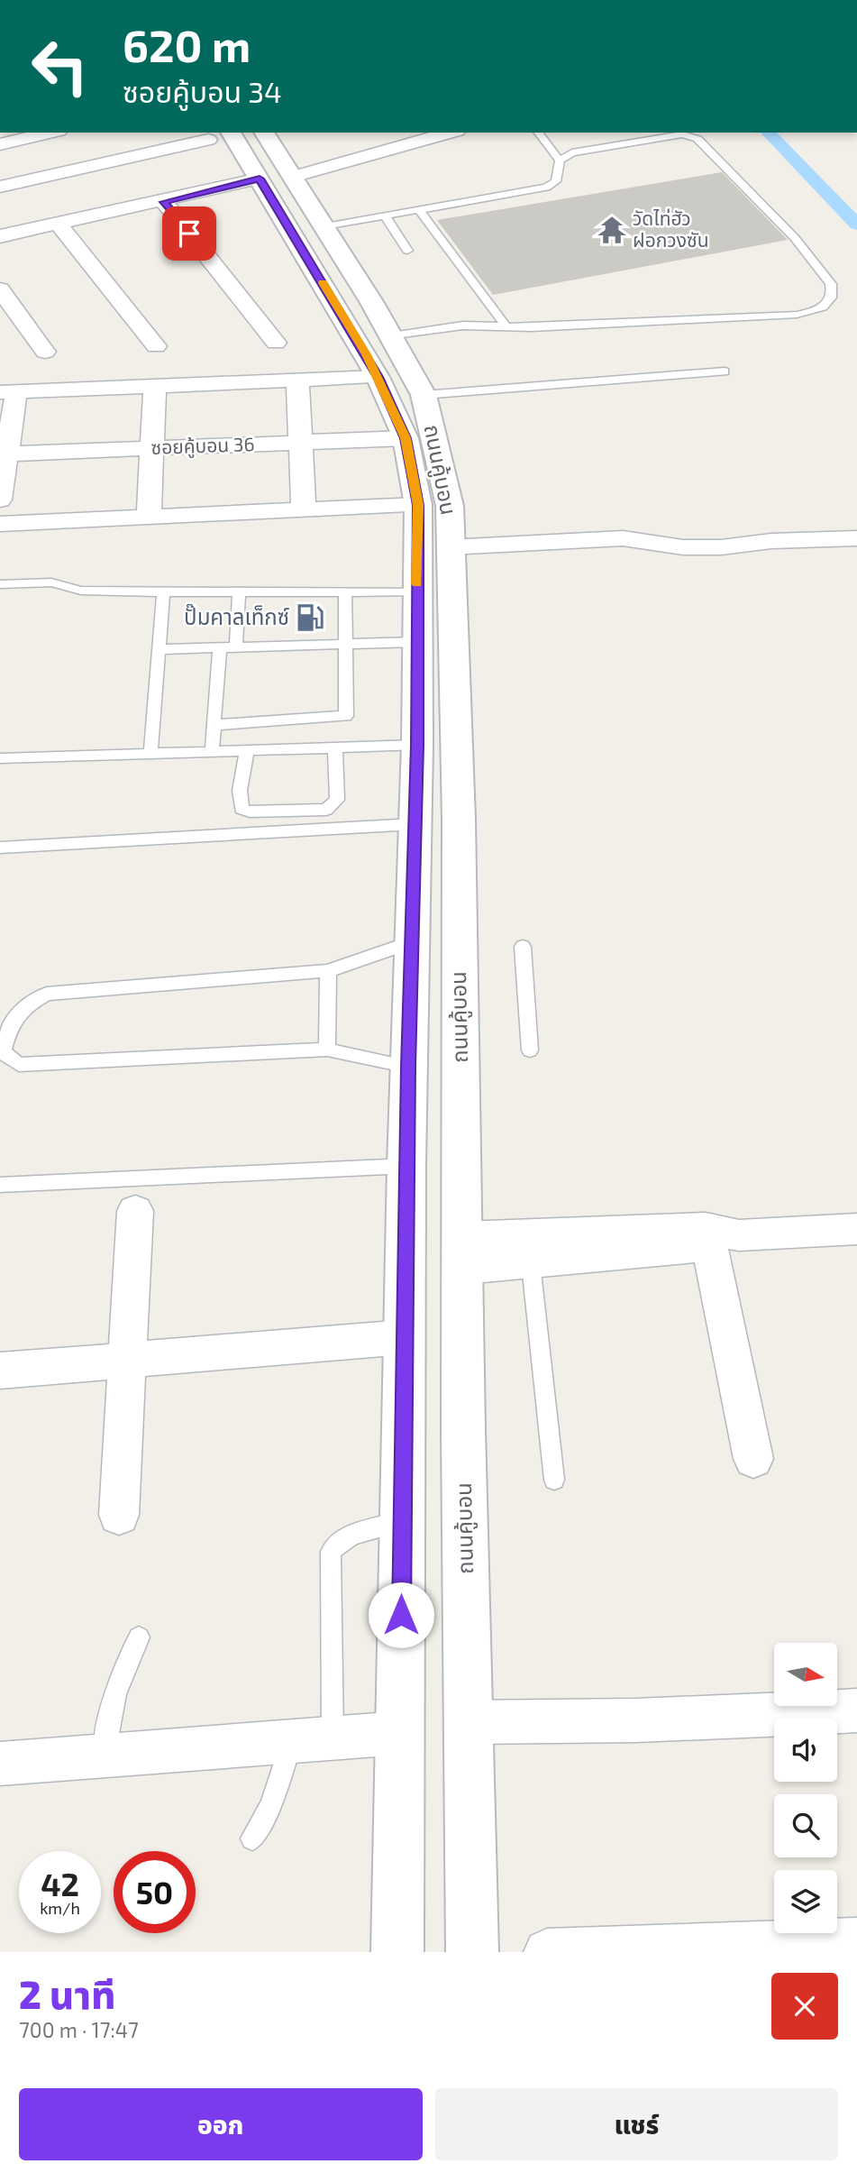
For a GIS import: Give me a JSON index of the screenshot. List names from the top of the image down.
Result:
{
  "streets": {
    "main road": ["ถนนคู้บอน"],
    "street": ["ซอยคู้บอน 36"]
  },
  "crossings": [
    ["ซอยคู้บอน 36", "ถนนคู้บอน"]
  ],
  "places": {
    "temple": ["วัดไท่ฮัว ฝอกวงซัน"],
    "fuel station": ["ปั๊มคาลเท็กซ์"]
  },
  "north": "right",
  "page": {
    "turn": ["620 m", "ซอยคู้บอน 34"],
    "speed": "42 km/h",
    "limit": "50",
    "heading": ["2 นาที", "700 m · 17:47"],
    "buttons": ["ออก", "แชร์"]
  }
}
